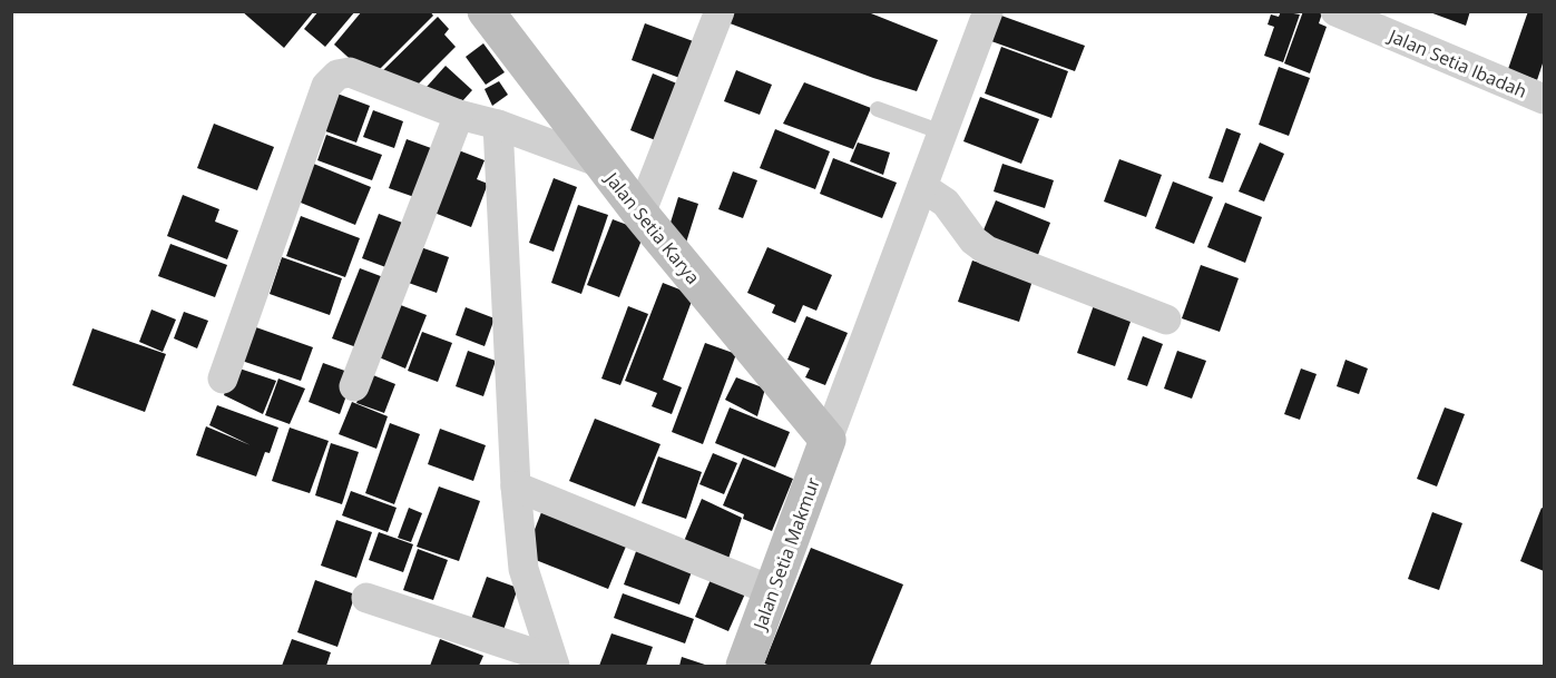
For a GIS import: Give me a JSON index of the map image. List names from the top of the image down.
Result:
{
  "streets": {
    "main road": ["Jalan Setia Karya", "Jalan Setia Makmur"],
    "street": ["Jalan Setia Ibadah"]
  },
  "crossings": [
    ["Jalan Setia Karya", "Jalan Setia Makmur"]
  ]
}
